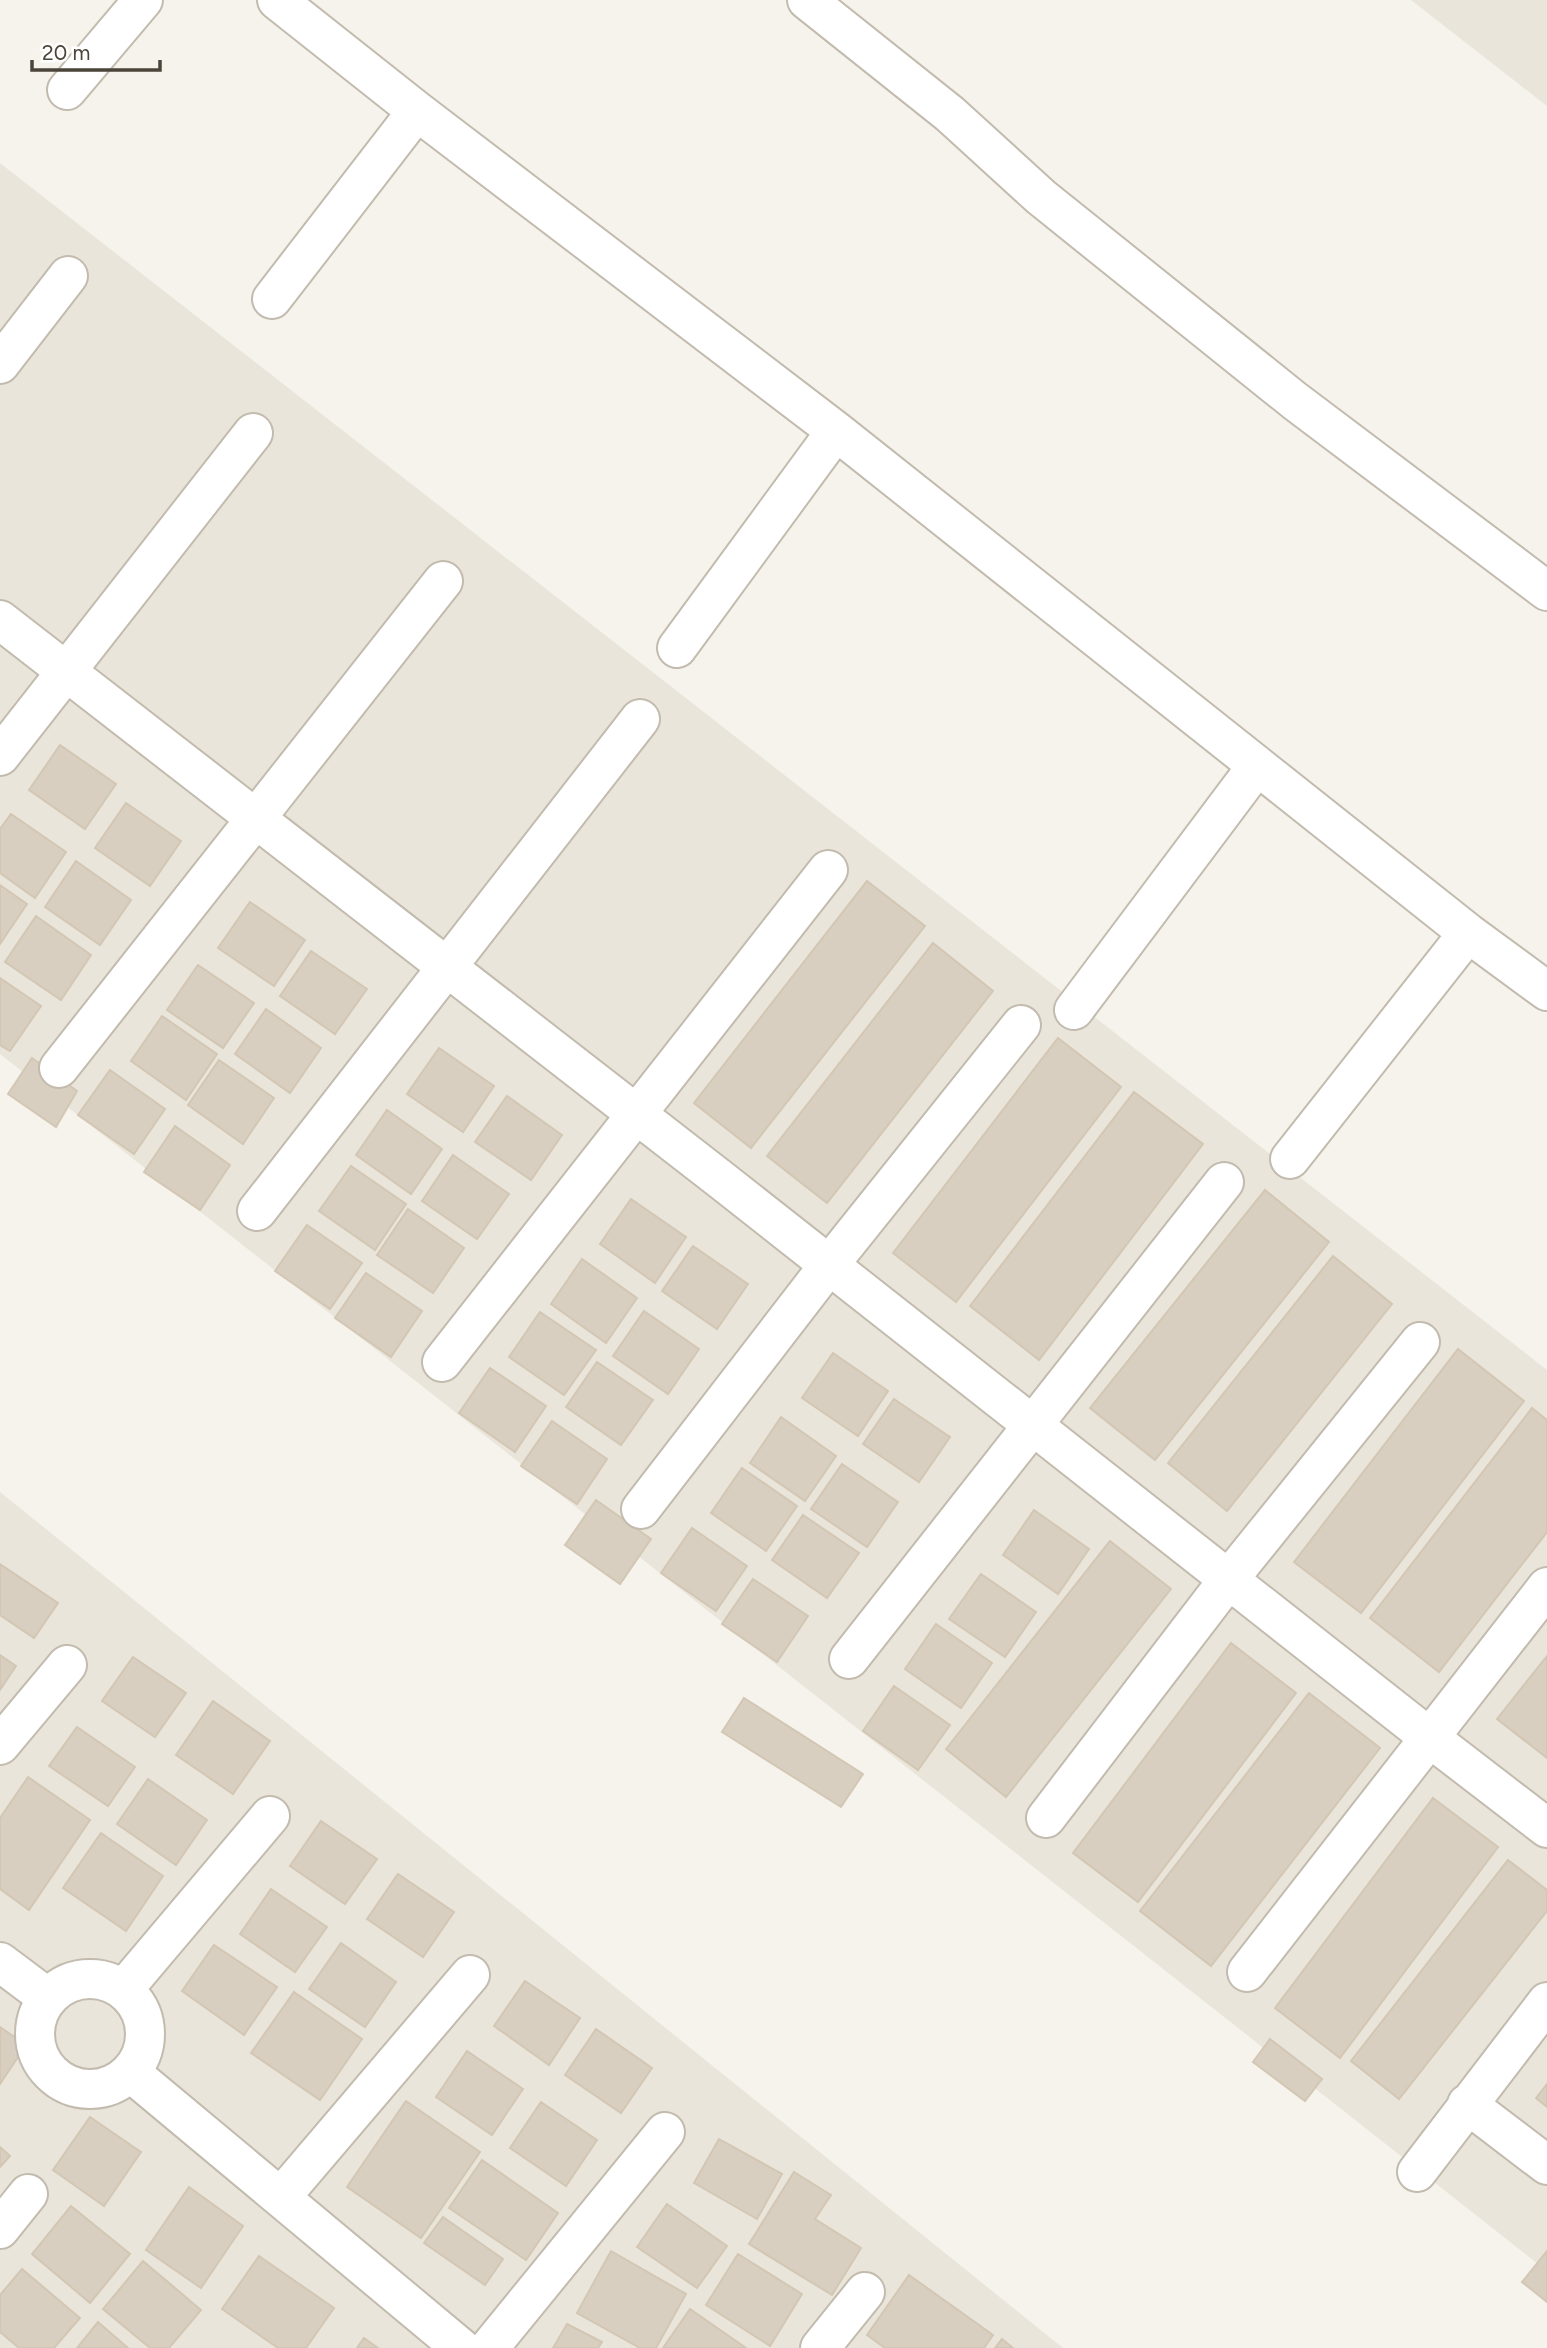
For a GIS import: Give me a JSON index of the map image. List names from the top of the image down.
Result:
{
  "scale_bar": "20 m"
}
